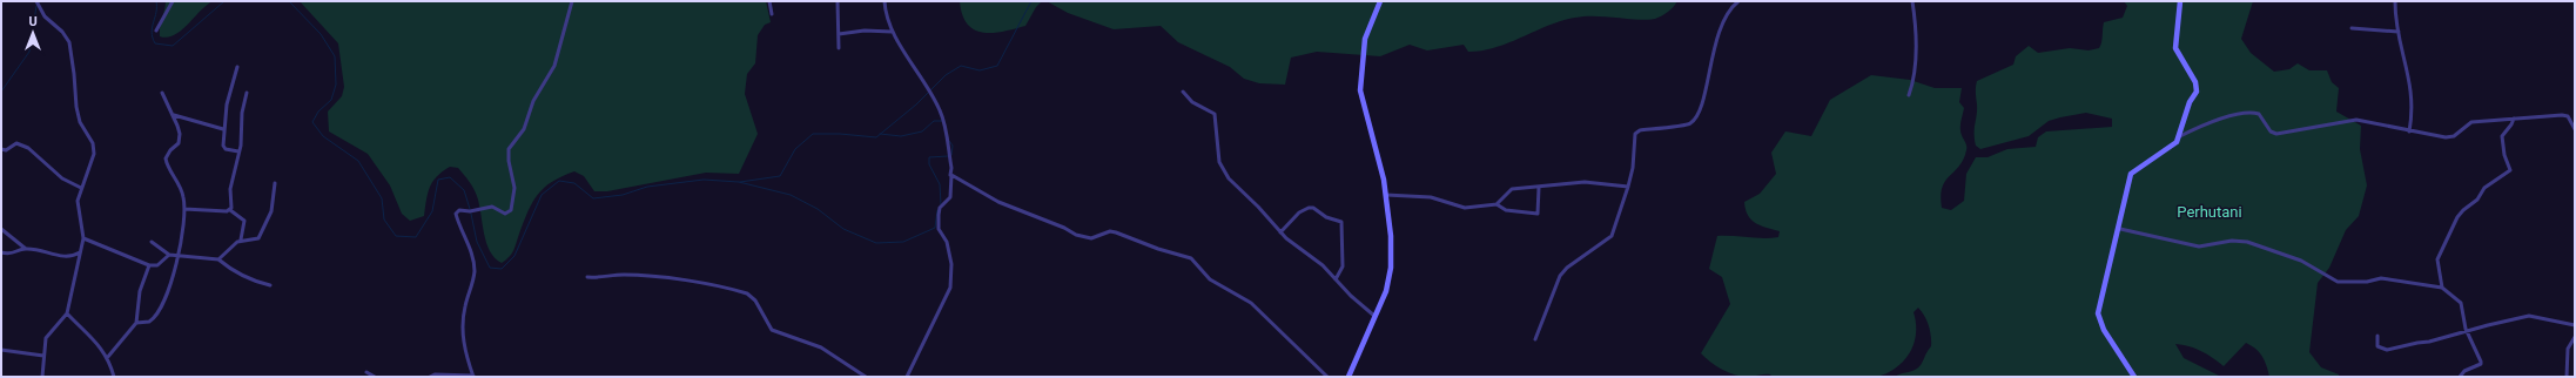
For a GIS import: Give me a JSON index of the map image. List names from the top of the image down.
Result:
{
  "parks": ["Perhutani"],
  "north": "top"
}
